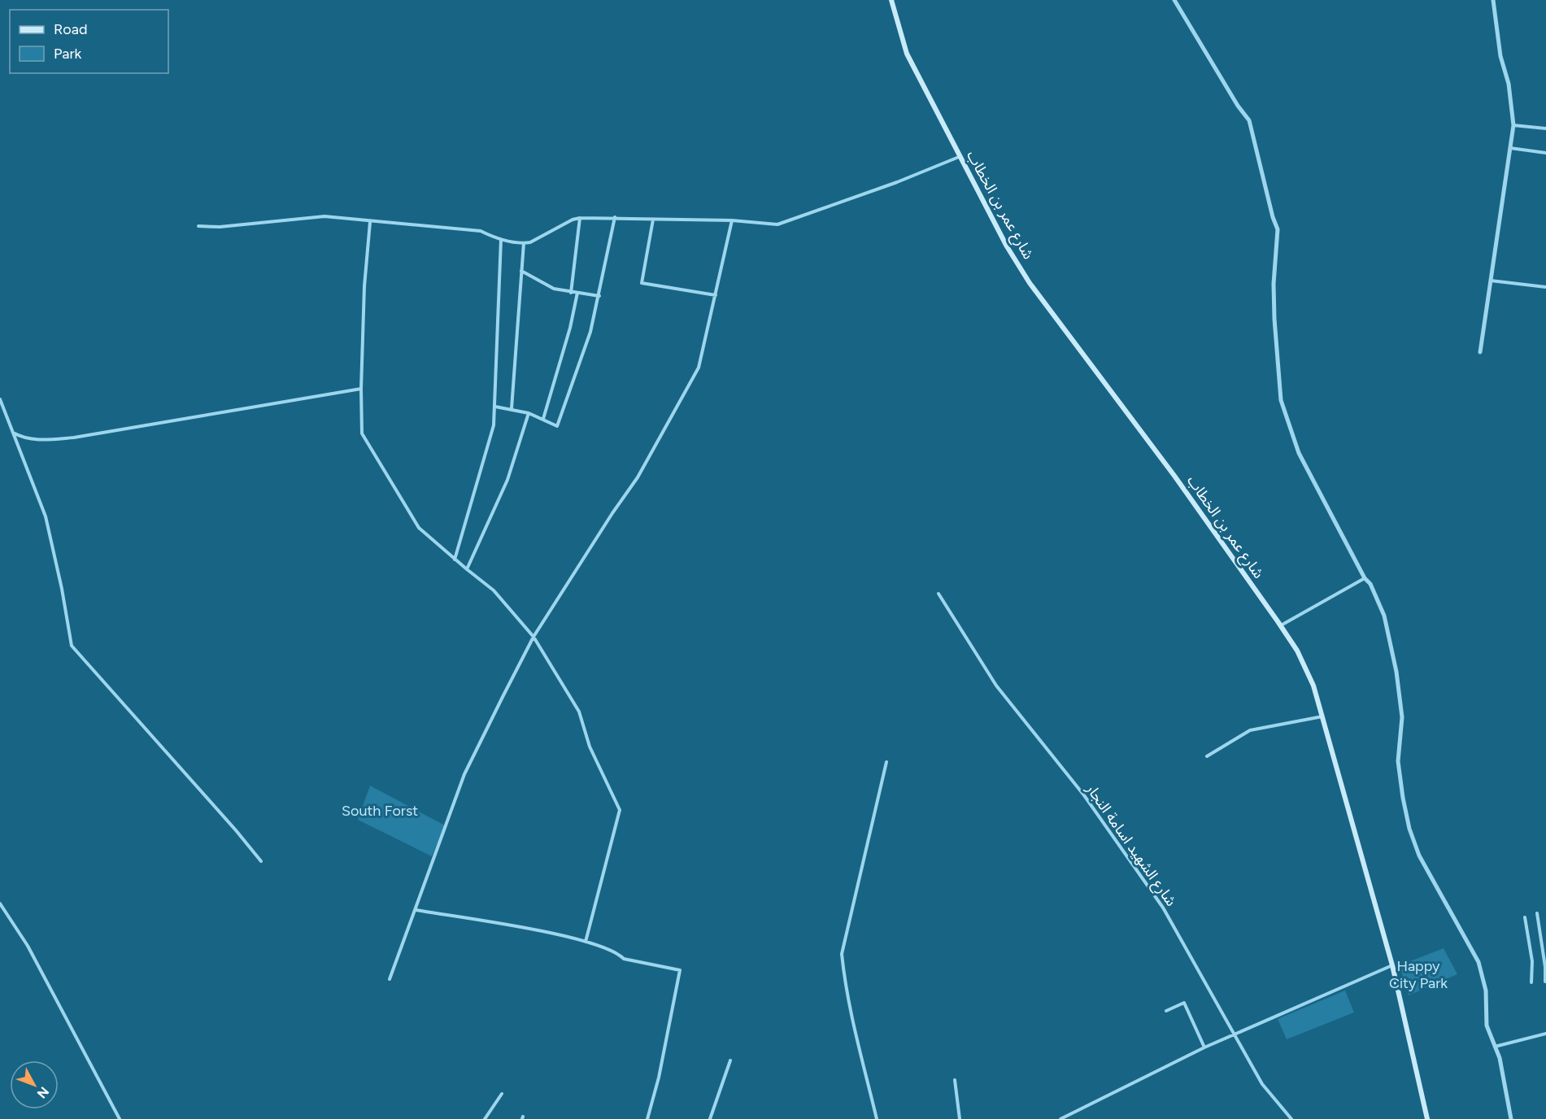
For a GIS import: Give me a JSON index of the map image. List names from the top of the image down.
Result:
{
  "streets": {
    "main road": ["شارع عمر بن الخطاب"],
    "street": ["شارع الشهيد اسامة النجار"]
  },
  "parks": ["South Forst", "Happy City Park"],
  "legend": ["Road", "Park"],
  "north": "bottom right"
}
